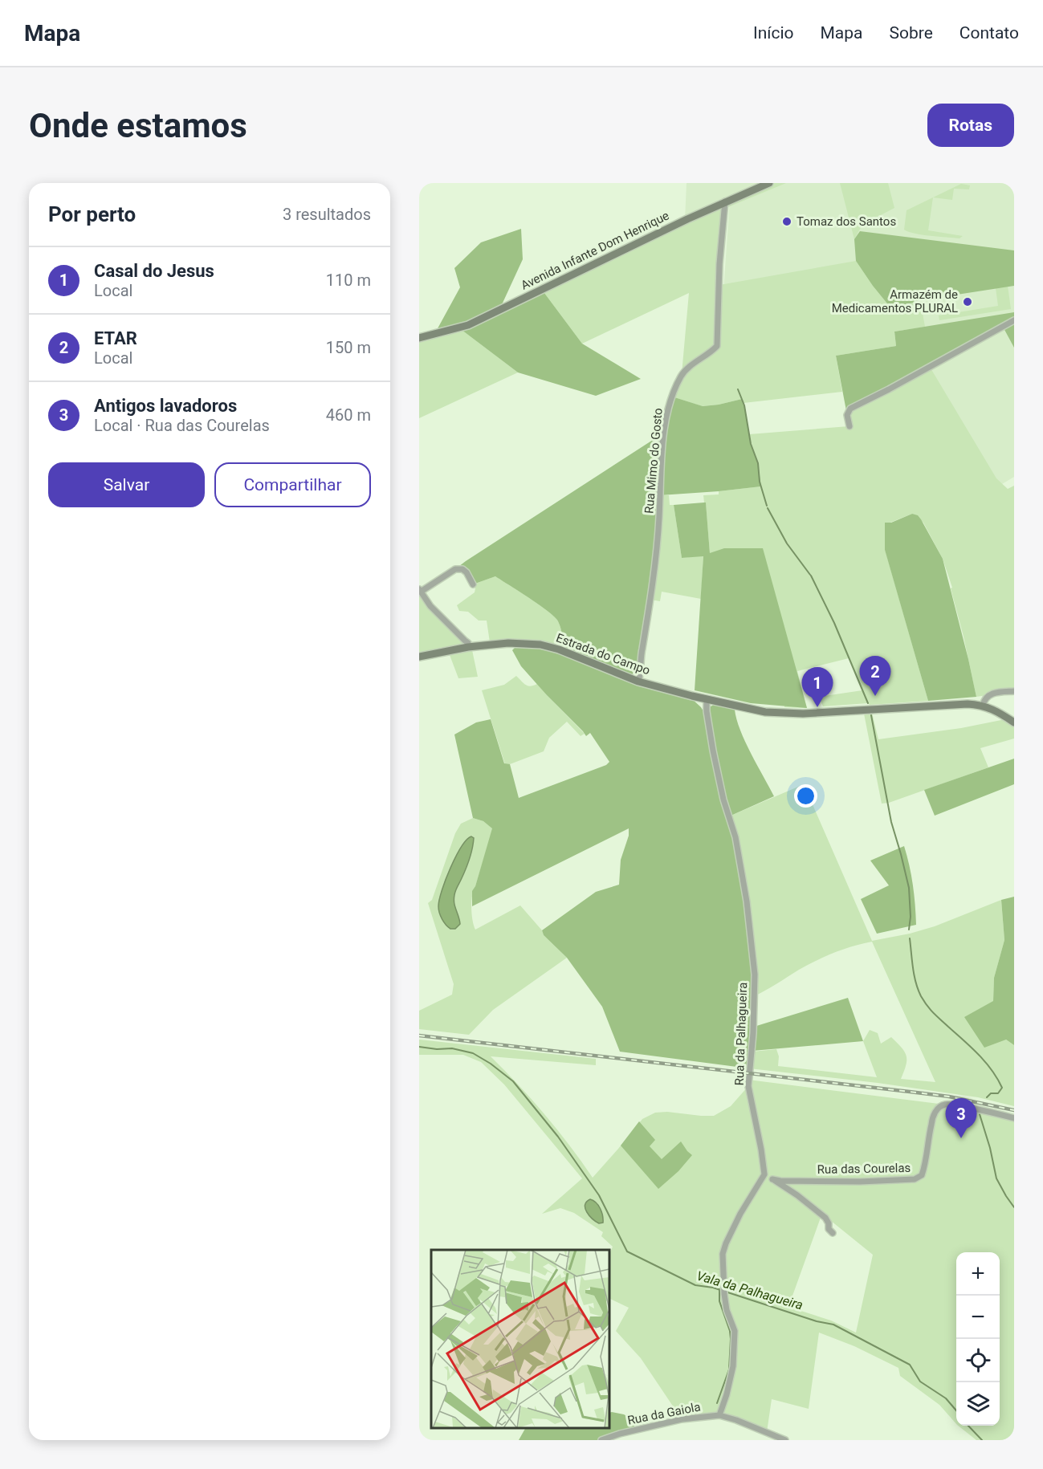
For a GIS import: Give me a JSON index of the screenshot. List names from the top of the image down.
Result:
{
  "streets": {
    "street": [
      "Avenida Infante Dom Henrique",
      "Rua Mimo do Gosto",
      "Estrada do Campo",
      "Rua da Palhagueira",
      "Rua das Courelas",
      "Rua da Gaiola"
    ]
  },
  "crossings": [
    ["Avenida Infante Dom Henrique", "Rua Mimo do Gosto"],
    ["Rua Mimo do Gosto", "Estrada do Campo"],
    ["Estrada do Campo", "Rua da Palhagueira"]
  ],
  "water": ["Vala da Palhagueira"],
  "places": ["Tomaz dos Santos", "Armazém de Medicamentos PLURAL"],
  "page": {
    "header": "Mapa",
    "nav": [
      "Início",
      "Mapa",
      "Sobre",
      "Contato"
    ],
    "buttons": [
      "Rotas",
      ["Salvar", "Compartilhar"]
    ],
    "title": "Onde estamos",
    "heading": ["Por perto", "3 resultados"],
    "list": [
      {
        "mark": "1",
        "name": "Casal do Jesus",
        "note": "Local",
        "value": "110 m"
      },
      {
        "mark": "2",
        "name": "ETAR",
        "note": "Local",
        "value": "150 m"
      },
      {
        "mark": "3",
        "name": "Antigos lavadoros",
        "note": "Local · Rua das Courelas",
        "value": "460 m"
      }
    ],
    "pins": ["2", "1", "3"],
    "map_buttons": ["+", "−"]
  }
}
